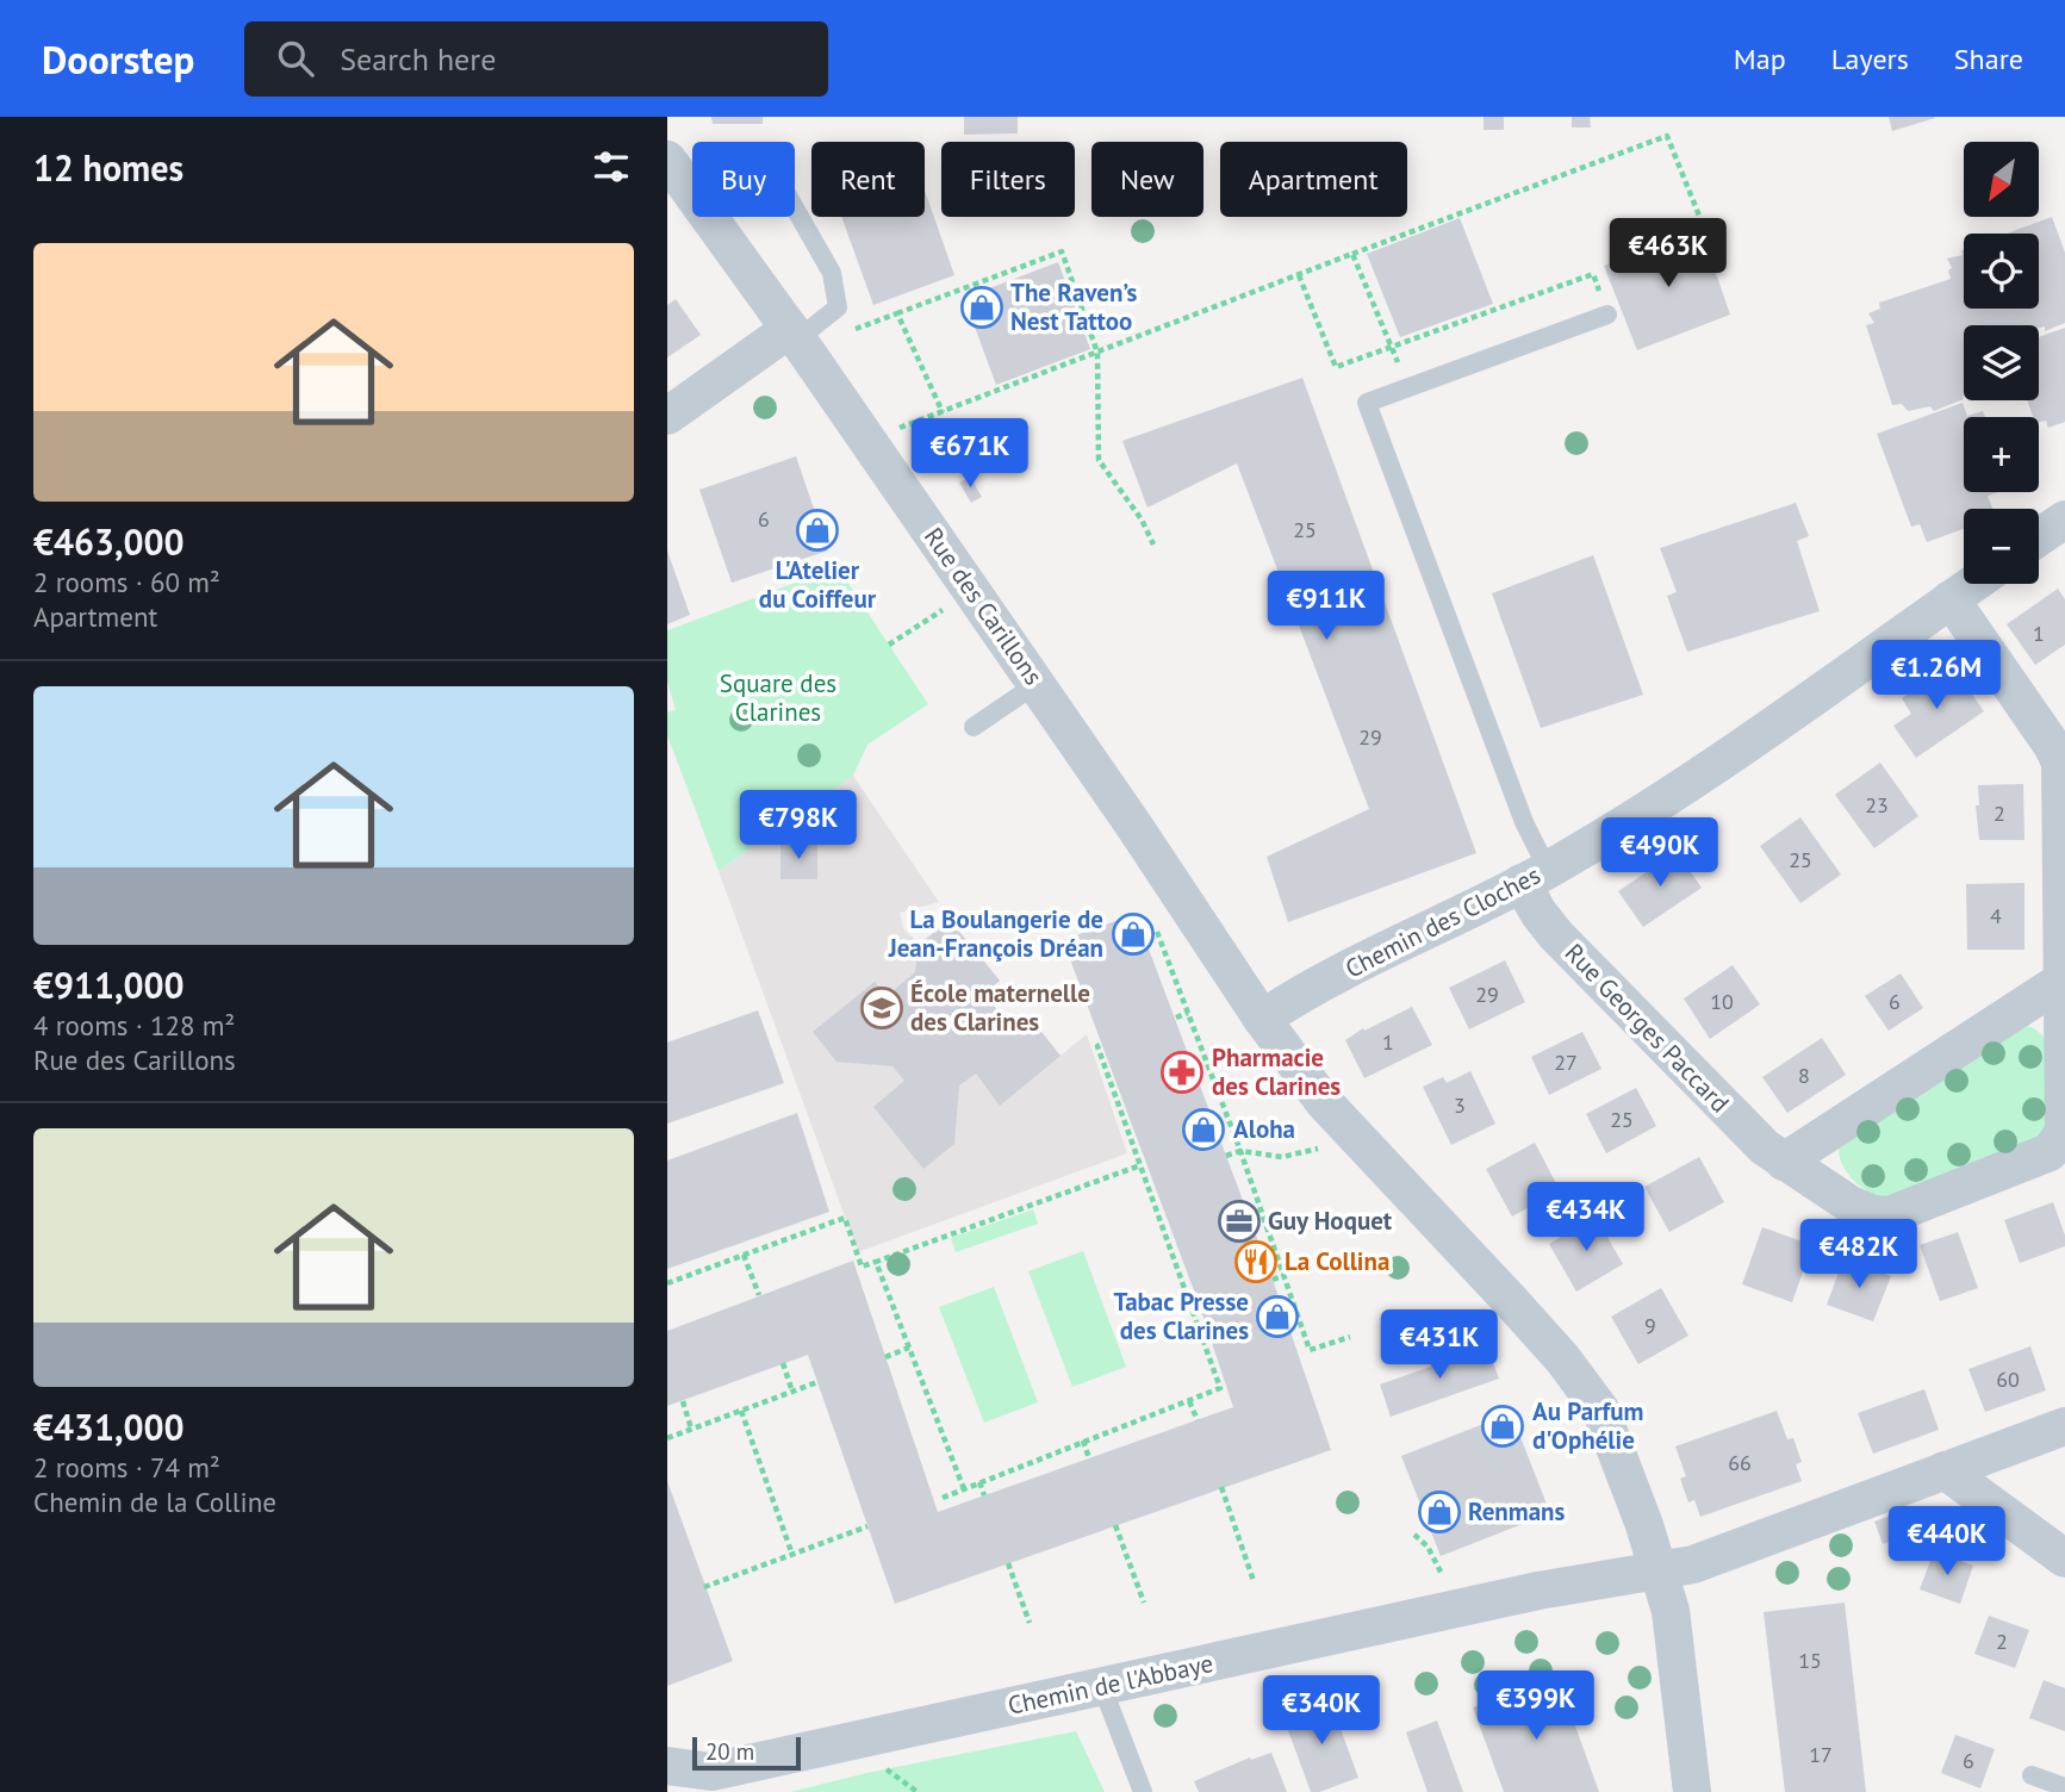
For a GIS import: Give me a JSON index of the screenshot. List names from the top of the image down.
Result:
{
  "streets": {
    "street": [
      "Rue des Carillons",
      "Chemin des Cloches",
      "Rue Georges Paccard",
      "Chemin de l'Abbaye"
    ]
  },
  "crossings": [
    ["Rue des Carillons", "Chemin des Cloches"],
    ["Rue des Carillons", "Chemin de l'Abbaye"],
    ["Chemin des Cloches", "Rue Georges Paccard"]
  ],
  "parks": ["Square des Clarines"],
  "places": {
    "shop": [
      "The Raven’s Nest Tattoo",
      "L'Atelier du Coiffeur",
      "La Boulangerie de Jean-François Dréan",
      "Aloha",
      "Tabac Presse des Clarines",
      "Au Parfum d'Ophélie",
      "Renmans"
    ],
    "school or university": ["École maternelle des Clarines"],
    "pharmacy": ["Pharmacie des Clarines"],
    "office": ["Guy Hoquet"],
    "restaurant": ["La Collina"]
  },
  "house_numbers": [
    "6",
    "25",
    "1",
    "29",
    "23",
    "2",
    "25",
    "4",
    "29",
    "10",
    "6",
    "1",
    "27",
    "8",
    "3",
    "25",
    "9",
    "60",
    "66",
    "2",
    "15",
    "17",
    "6"
  ],
  "scale_bar": "20 m",
  "north": "bottom left",
  "page": {
    "header": "Doorstep",
    "search": "Search here",
    "nav": ["Map", "Layers", "Share"],
    "heading": "12 homes",
    "map_buttons": ["+", "−"],
    "chip": [
      "Buy",
      "Rent",
      "Filters",
      "New",
      "Apartment"
    ],
    "list": [
      {
        "name": "€463,000",
        "note": "2 rooms · 60 m² · Apartment"
      },
      {
        "name": "€911,000",
        "note": "4 rooms · 128 m² · Rue des Carillons"
      },
      {
        "name": "€431,000",
        "note": "2 rooms · 74 m² · Chemin de la Colline"
      }
    ],
    "price": [
      "€463K",
      "€671K",
      "€911K",
      "€1.26M",
      "€798K",
      "€490K",
      "€434K",
      "€482K",
      "€431K",
      "€440K",
      "€399K",
      "€340K"
    ],
    "scale": "20 m"
  }
}
